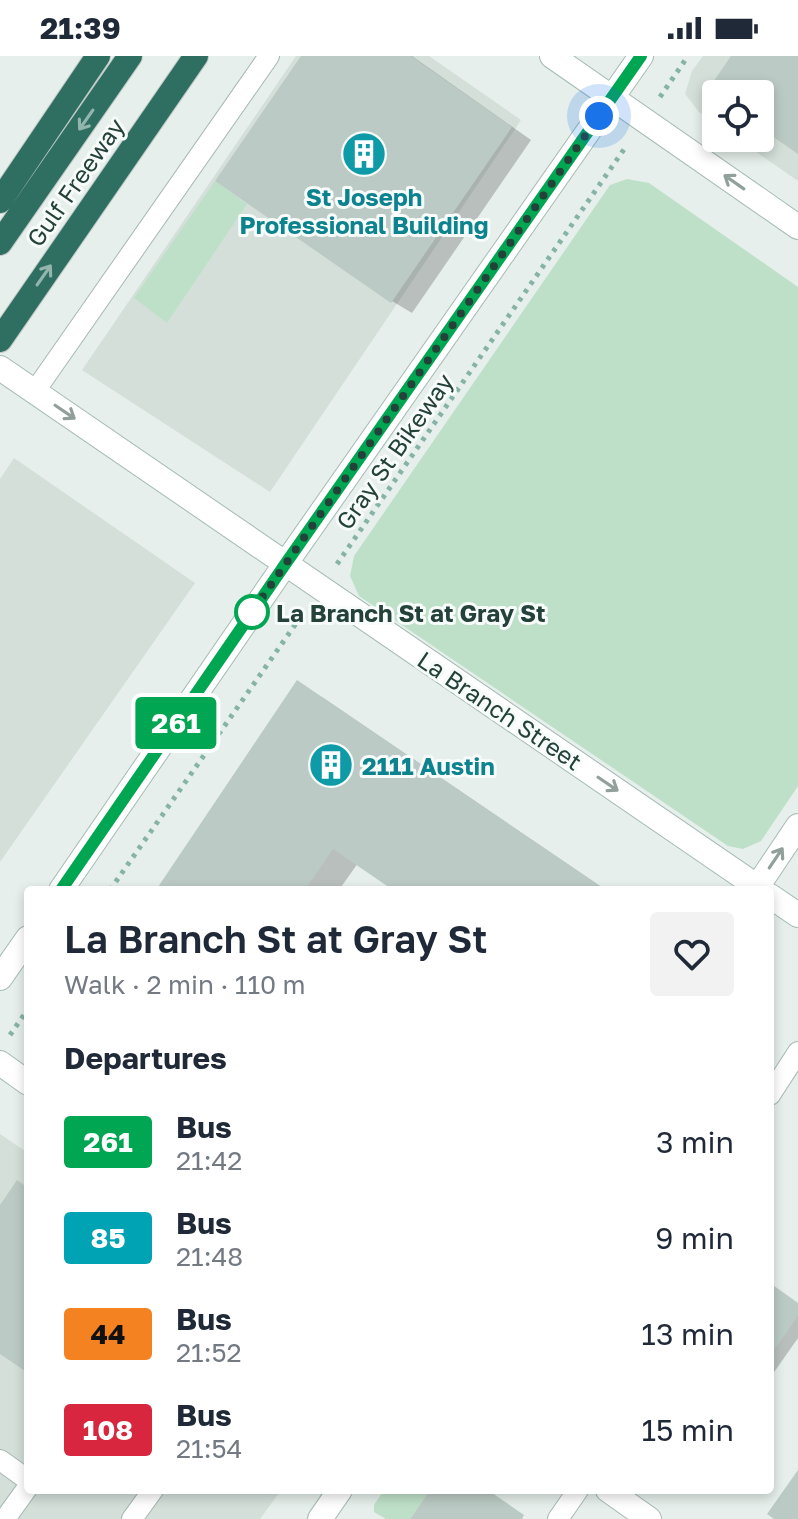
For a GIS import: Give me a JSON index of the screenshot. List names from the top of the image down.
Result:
{
  "streets": {
    "highway": ["Gulf Freeway"],
    "street": ["La Branch Street"],
    "path": ["Gray St Bikeway"]
  },
  "one_way": ["La Branch Street"],
  "places": {
    "building": ["St Joseph Professional Building", "2111 Austin"],
    "other": ["La Branch St at Gray St"]
  },
  "lines": ["bus line 261"],
  "page": {
    "status": "21:39",
    "on_map": "261",
    "heading": [
      ["La Branch St at Gray St", "Walk · 2 min · 110 m"],
      "Departures"
    ],
    "list": [
      {
        "mark": "261",
        "name": "Bus",
        "note": "21:42",
        "value": "3 min"
      },
      {
        "mark": "85",
        "name": "Bus",
        "note": "21:48",
        "value": "9 min"
      },
      {
        "mark": "44",
        "name": "Bus",
        "note": "21:52",
        "value": "13 min"
      },
      {
        "mark": "108",
        "name": "Bus",
        "note": "21:54",
        "value": "15 min"
      }
    ]
  }
}
